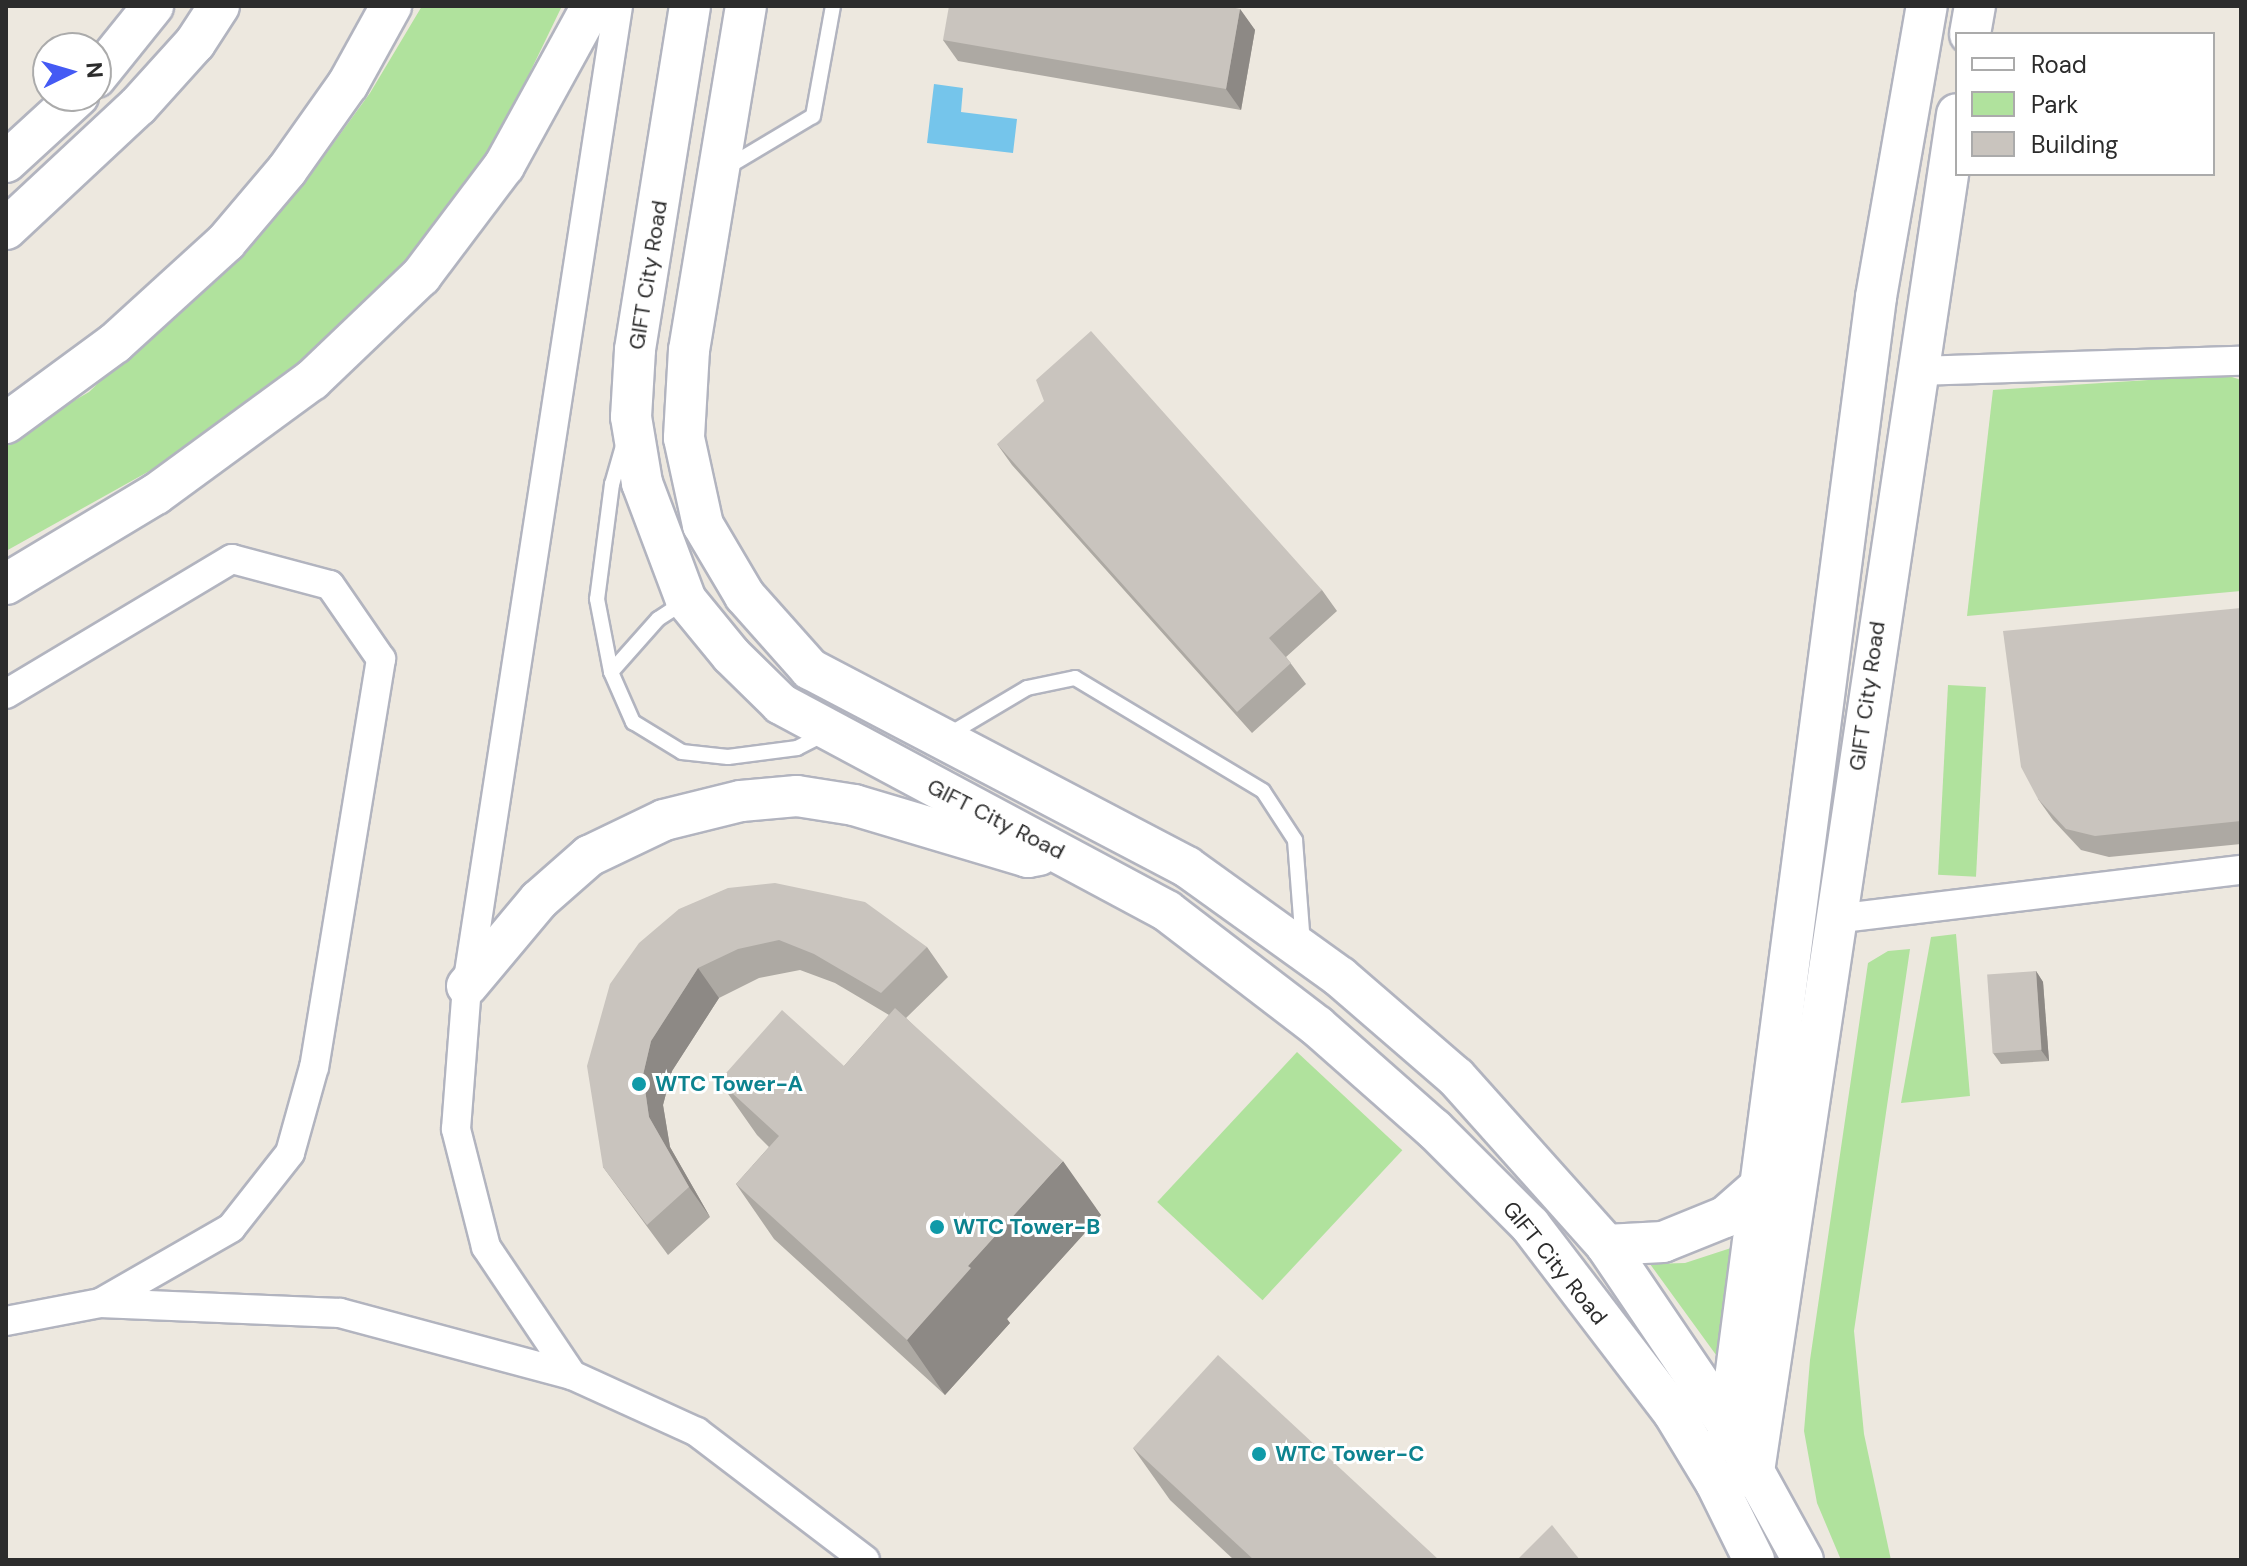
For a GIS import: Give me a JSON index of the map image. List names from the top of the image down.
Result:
{
  "streets": {
    "street": ["GIFT City Road"]
  },
  "places": ["WTC Tower-A", "WTC Tower-B", "WTC Tower-C"],
  "legend": ["Road", "Park", "Building"],
  "north": "right"
}
